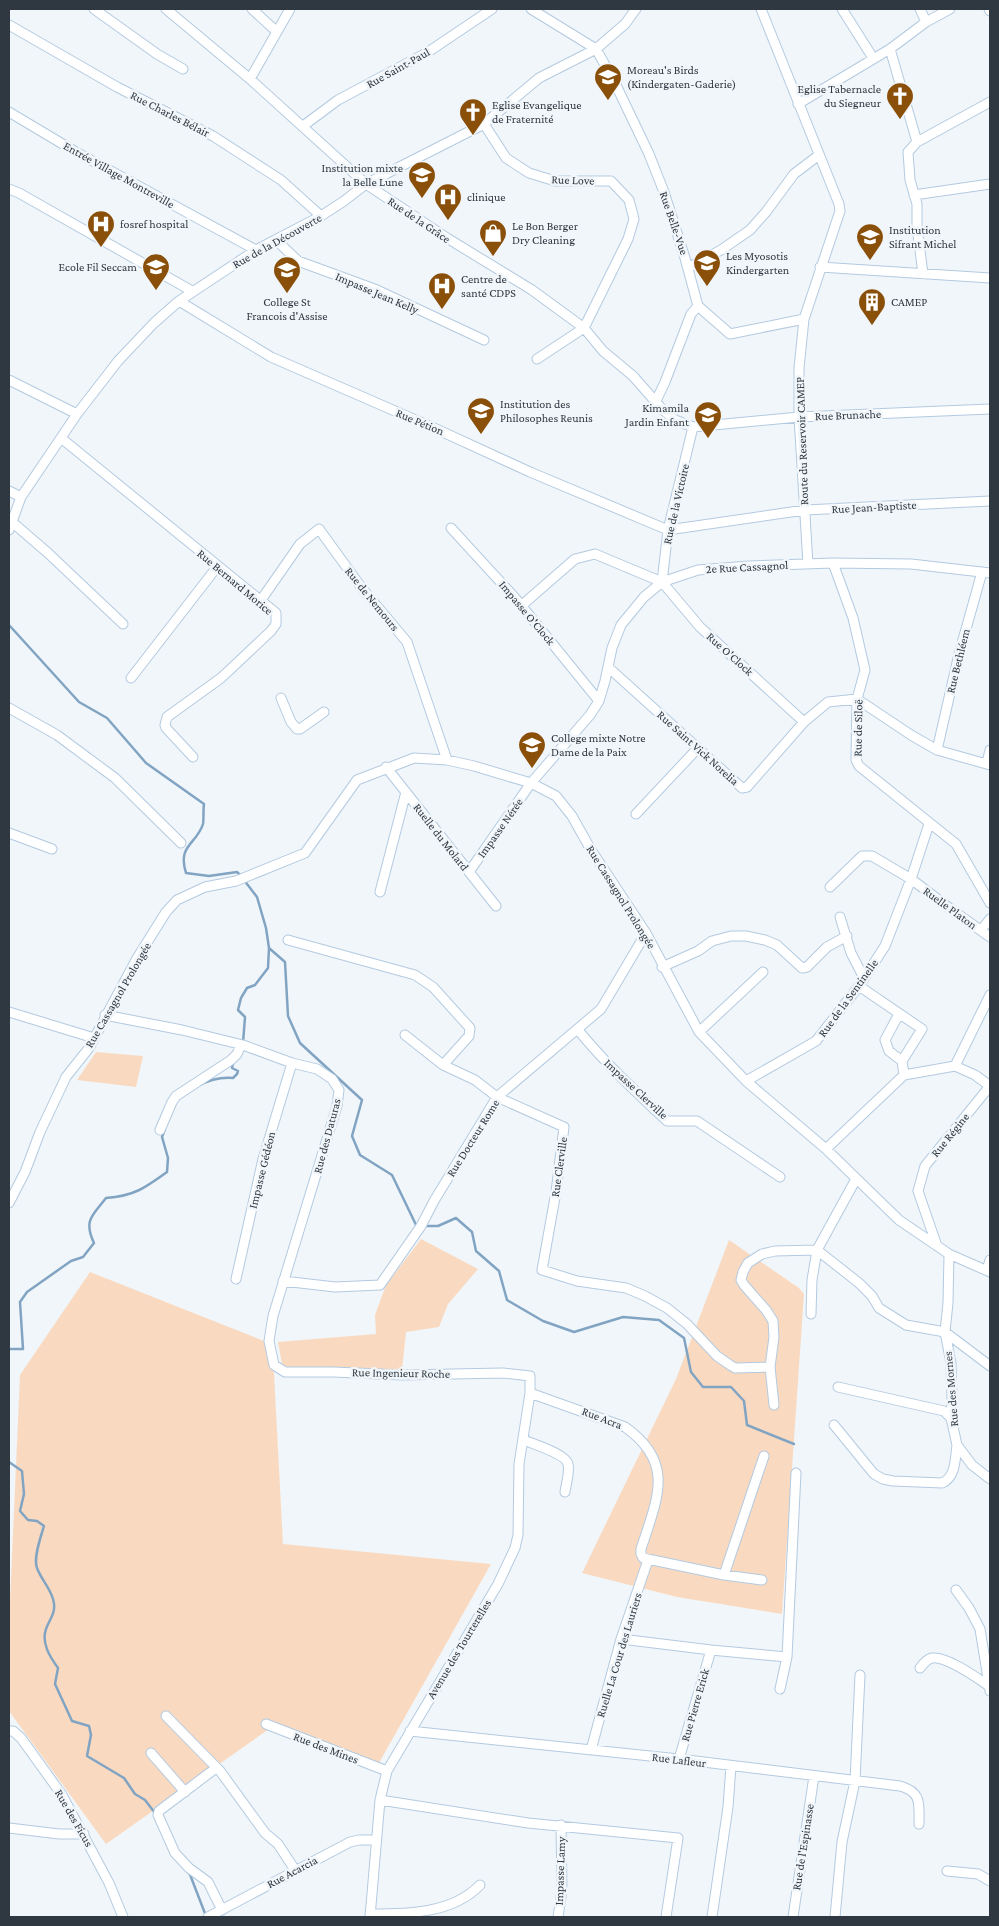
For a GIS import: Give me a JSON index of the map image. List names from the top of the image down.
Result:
{
  "streets": {
    "street": [
      "Rue Saint-Paul",
      "Rue Charles Bélair",
      "Entrée Village Montreville",
      "Rue Love",
      "Rue de la Grâce",
      "Rue Belle-Vue",
      "Rue de la Découverte",
      "Impasse Jean Kelly",
      "Rue Brunache",
      "Rue Pétion",
      "Route du Reservoir CAMEP",
      "Rue de la Victoire",
      "Rue Jean-Baptiste",
      "2e Rue Cassagnol",
      "Rue Bernard Morice",
      "Rue de Nemours",
      "Impasse O'Clock",
      "Rue O'Clock",
      "Rue Bethléem",
      "Rue de Siloë",
      "Rue Saint Vick Norelia",
      "Impasse Nérée",
      "Ruelle du Molard",
      "Rue Cassagnol Prolongée",
      "Ruelle Platon",
      "Rue de la Sentinelle",
      "Impasse Clerville",
      "Rue Régine",
      "Rue des Daturas",
      "Rue Docteur Rome",
      "Rue Clerville",
      "Impasse Gédéon",
      "Rue Ingenieur Roche",
      "Rue des Mornes",
      "Rue Acra",
      "Avenue des Tourterelles",
      "Ruelle La Cour des Lauriers",
      "Rue Pierre Erick",
      "Rue des Mines",
      "Rue Lafleur",
      "Rue des Ficus",
      "Rue de l'Espinasse",
      "Impasse Lamy",
      "Rue Acarcia"
    ]
  },
  "crossings": [
    ["Rue Saint-Paul", "Rue de la Grâce"],
    ["Rue Charles Bélair", "Rue de la Découverte"],
    ["Entrée Village Montreville", "Rue de la Découverte"],
    ["Rue Love", "Rue de la Grâce"],
    ["Rue Love", "Rue de la Découverte"],
    ["Rue de la Grâce", "Rue de la Découverte"],
    ["Rue Belle-Vue", "Rue de la Découverte"],
    ["Rue de la Découverte", "Impasse Jean Kelly"],
    ["Rue de la Découverte", "Rue Pétion"],
    ["Rue de la Découverte", "Rue Bernard Morice"],
    ["Rue Brunache", "Route du Reservoir CAMEP"],
    ["Rue Brunache", "Rue de la Victoire"],
    ["Rue Pétion", "Rue de la Victoire"],
    ["Rue Pétion", "Rue Jean-Baptiste"],
    ["Route du Reservoir CAMEP", "Rue Jean-Baptiste"],
    ["Route du Reservoir CAMEP", "2e Rue Cassagnol"],
    ["Rue de la Victoire", "Rue Jean-Baptiste"],
    ["Rue de la Victoire", "2e Rue Cassagnol"],
    ["Rue de la Victoire", "Rue O'Clock"],
    ["2e Rue Cassagnol", "Impasse O'Clock"],
    ["2e Rue Cassagnol", "Rue O'Clock"],
    ["2e Rue Cassagnol", "Rue Bethléem"],
    ["2e Rue Cassagnol", "Rue de Siloë"],
    ["2e Rue Cassagnol", "Rue Saint Vick Norelia"],
    ["2e Rue Cassagnol", "Impasse Nérée"],
    ["2e Rue Cassagnol", "Rue Cassagnol Prolongée"],
    ["Rue Bernard Morice", "Rue de Nemours"],
    ["Rue de Nemours", "Rue Cassagnol Prolongée"],
    ["Rue O'Clock", "Rue Saint Vick Norelia"],
    ["Rue de Siloë", "Rue Saint Vick Norelia"],
    ["Rue de Siloë", "Rue de la Sentinelle"],
    ["Impasse Nérée", "Ruelle du Molard"],
    ["Impasse Nérée", "Rue Cassagnol Prolongée"],
    ["Ruelle du Molard", "Rue Cassagnol Prolongée"],
    ["Rue Cassagnol Prolongée", "Rue de la Sentinelle"],
    ["Rue Cassagnol Prolongée", "Rue Régine"],
    ["Rue Cassagnol Prolongée", "Rue des Daturas"],
    ["Rue Cassagnol Prolongée", "Rue Docteur Rome"],
    ["Rue Cassagnol Prolongée", "Rue des Mornes"],
    ["Ruelle Platon", "Rue de la Sentinelle"],
    ["Impasse Clerville", "Rue Docteur Rome"],
    ["Rue des Daturas", "Rue Docteur Rome"],
    ["Rue des Daturas", "Impasse Gédéon"],
    ["Rue des Daturas", "Rue Ingenieur Roche"],
    ["Rue Docteur Rome", "Rue Clerville"],
    ["Rue Ingenieur Roche", "Avenue des Tourterelles"],
    ["Rue Acra", "Avenue des Tourterelles"],
    ["Rue Acra", "Ruelle La Cour des Lauriers"],
    ["Avenue des Tourterelles", "Rue des Mines"],
    ["Avenue des Tourterelles", "Rue Lafleur"],
    ["Avenue des Tourterelles", "Rue Acarcia"],
    ["Ruelle La Cour des Lauriers", "Rue Lafleur"],
    ["Rue Pierre Erick", "Rue Lafleur"],
    ["Rue Lafleur", "Rue de l'Espinasse"]
  ],
  "places": {
    "school or university": [
      "Moreau's Birds (Kindergaten-Gaderie)",
      "Institution mixte la Belle Lune",
      "Institution Sifrant Michel",
      "Les Myosotis Kindergarten",
      "Ecole Fil Seccam",
      "College St Francois d'Assise",
      "Institution des Philosophes Reunis",
      "Kimamila Jardin Enfant",
      "College mixte Notre Dame de la Paix"
    ],
    "church": ["Eglise Tabernacle du Siegneur", "Eglise Evangelique de Fraternité"],
    "hospital": ["clinique", "fosref hospital", "Centre de santé CDPS"],
    "shop": ["Le Bon Berger Dry Cleaning"],
    "building": ["CAMEP"]
  }
}
